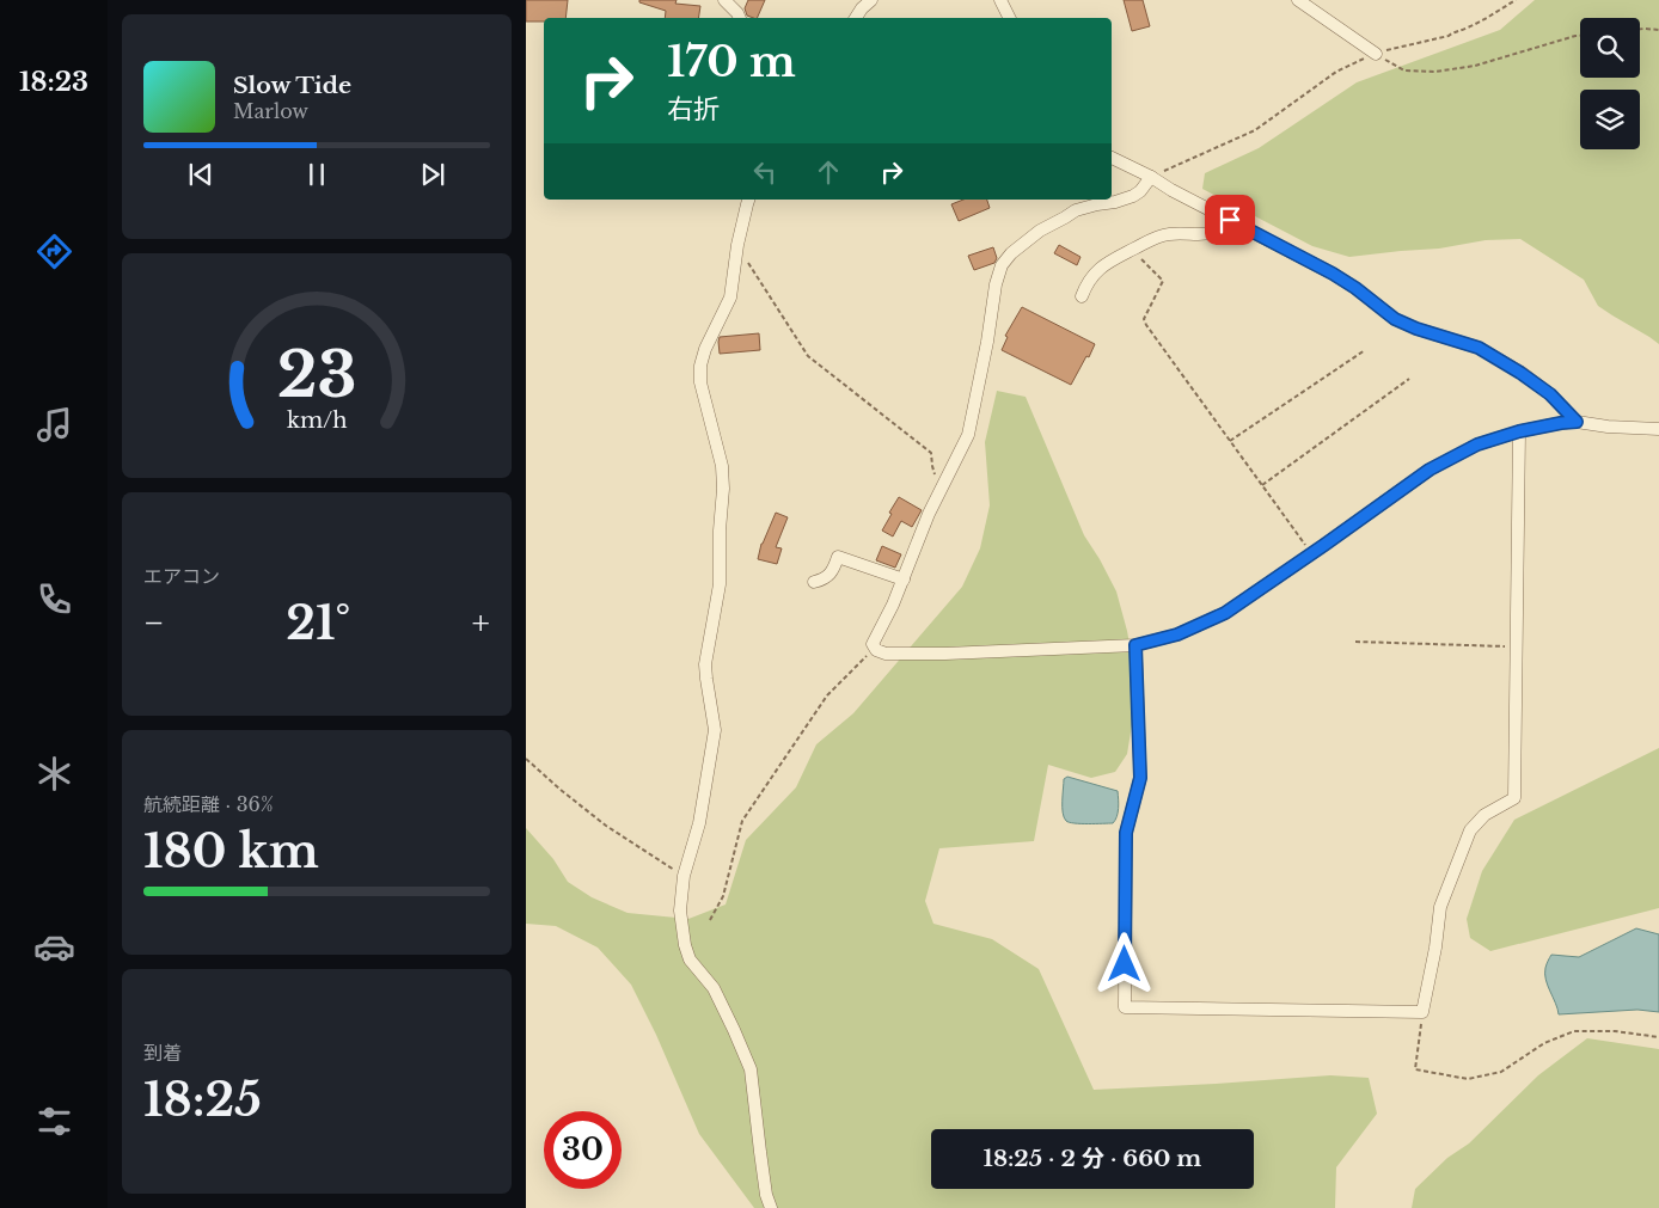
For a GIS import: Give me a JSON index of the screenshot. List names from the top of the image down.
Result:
{
  "page": {
    "tabs": "18:23",
    "turn": ["170 m", "右折"],
    "song": ["Slow Tide", "Marlow"],
    "tile": [
      "エアコン",
      ["航続距離 · 36%", "180 km"],
      ["到着", "18:25"]
    ],
    "heat": ["−", "21°", "+"],
    "limit": "30",
    "trip": "18:25 · 2 分 · 660 m",
    "gauge": ["23", "km/h"]
  }
}
